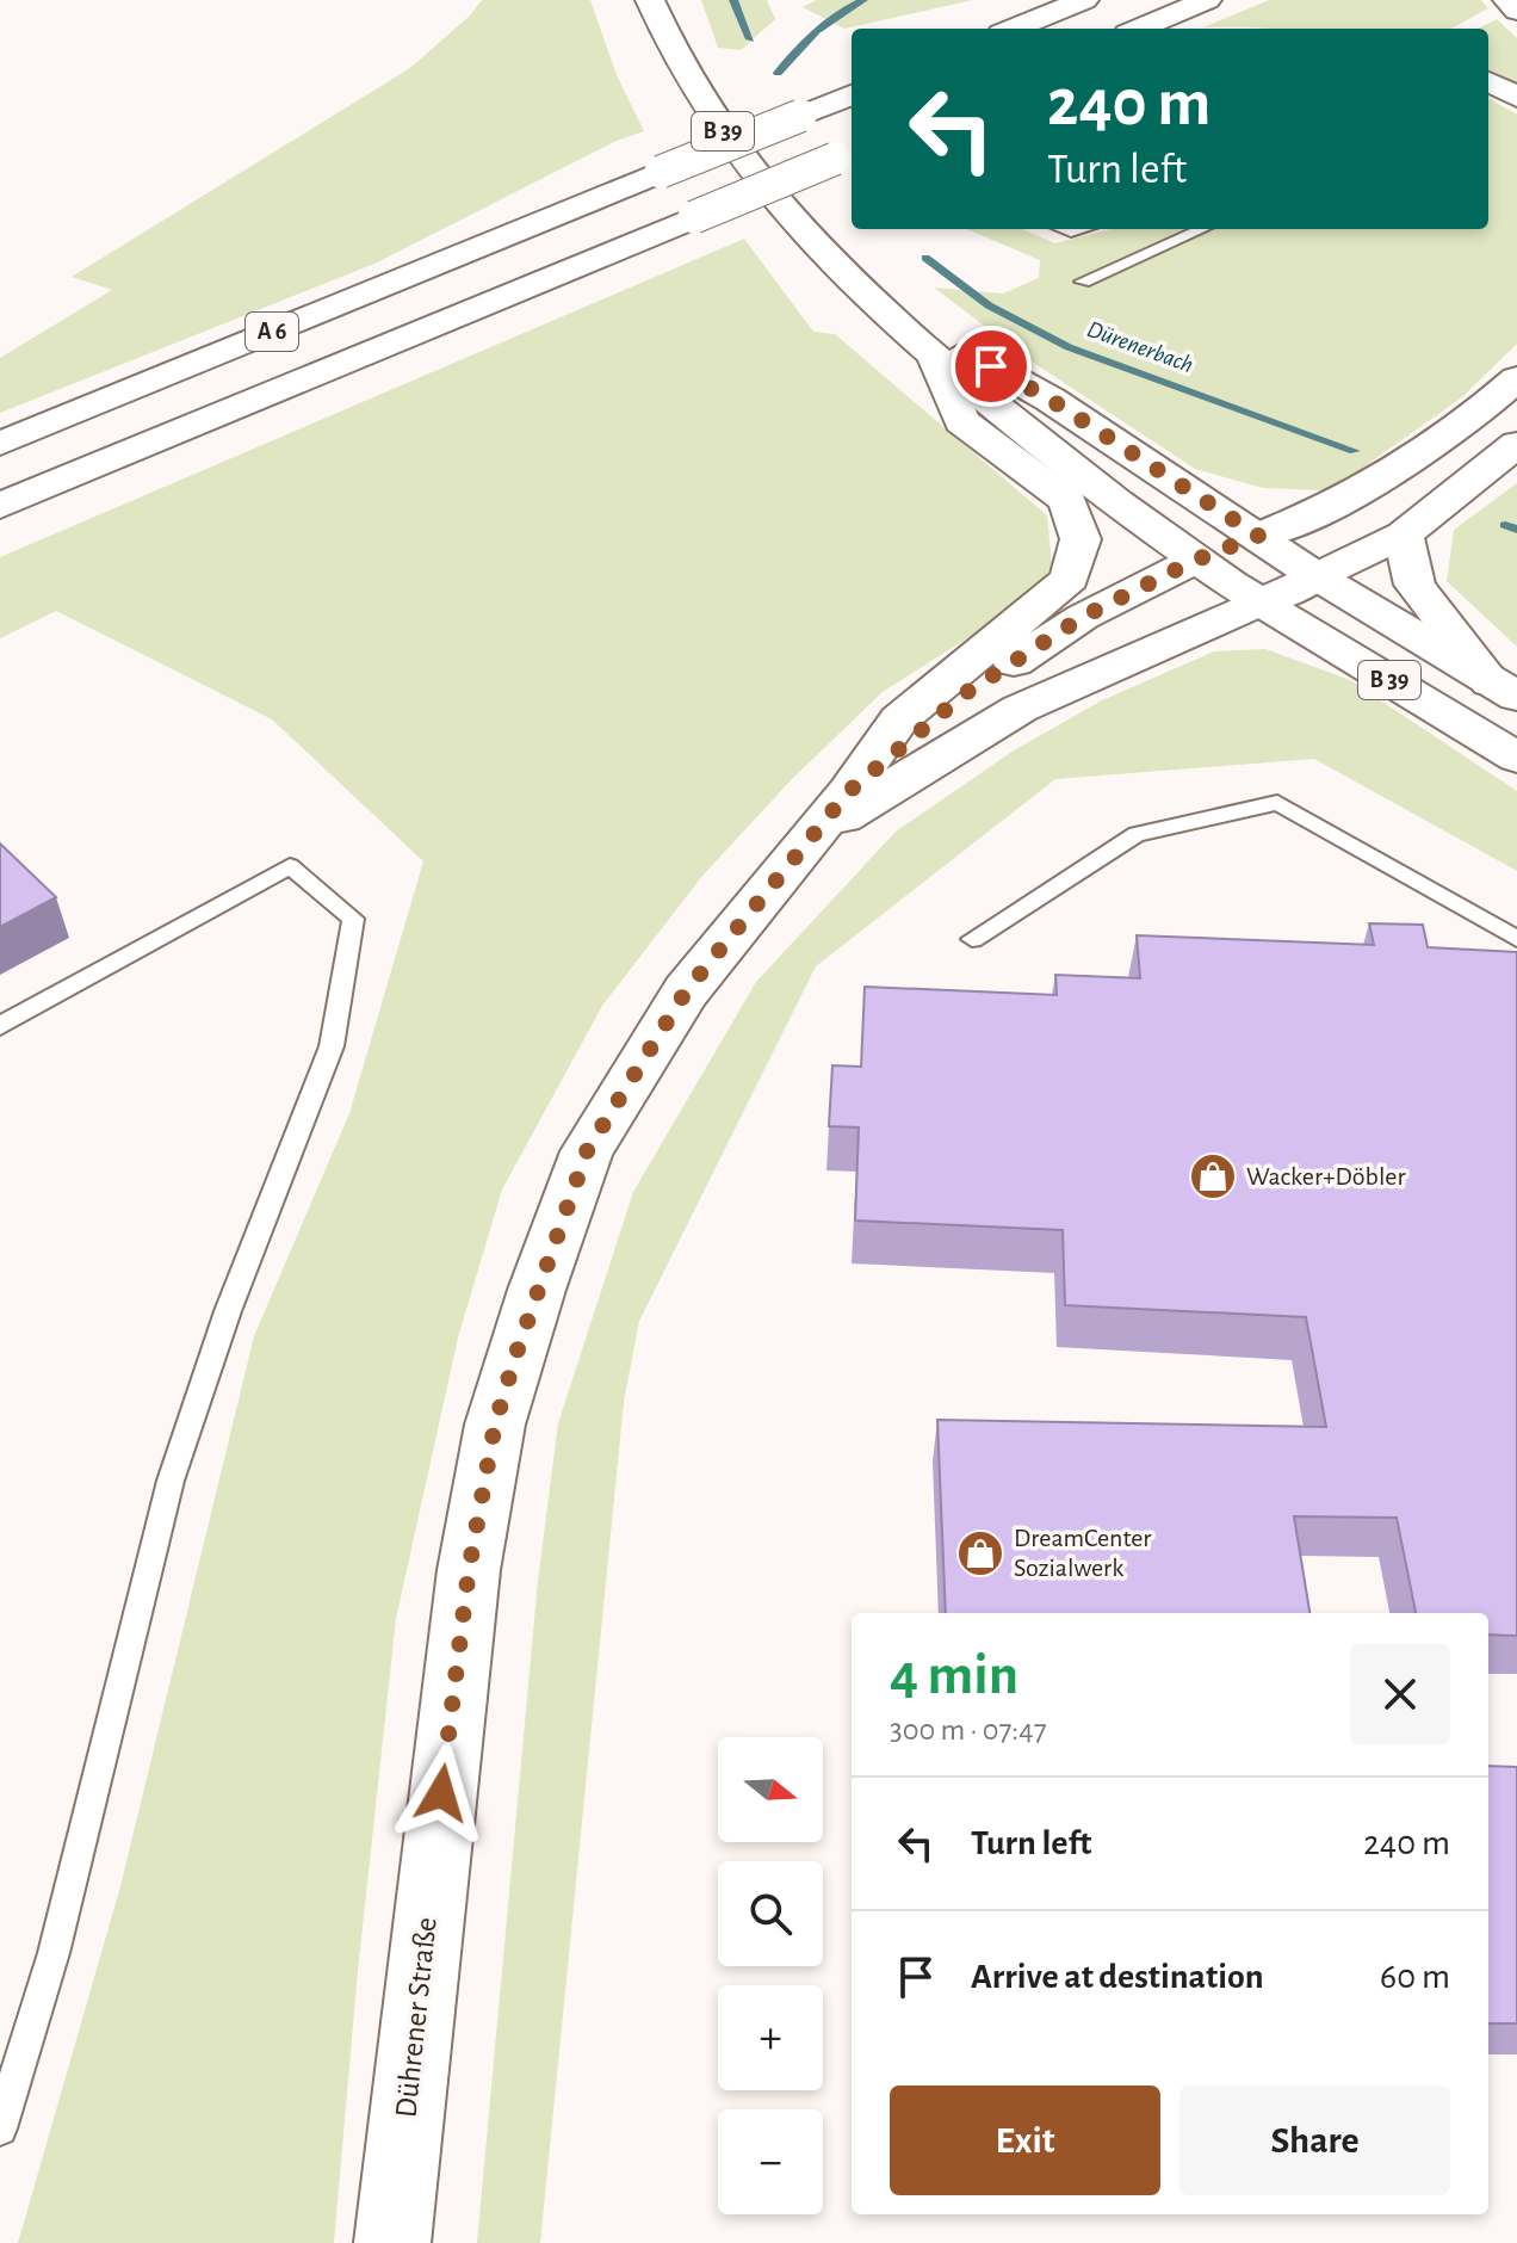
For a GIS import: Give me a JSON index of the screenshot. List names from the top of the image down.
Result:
{
  "streets": {
    "main road": ["B 39", "A 6", "Dührener Straße"]
  },
  "water": ["Dürenerbach"],
  "places": {
    "shop": ["Wacker+Döbler", "DreamCenter Sozialwerk"]
  },
  "north": "right",
  "page": {
    "turn": ["240 m", "Turn left"],
    "heading": ["4 min", "300 m · 07:47"],
    "map_buttons": ["+", "−"],
    "list": [
      {
        "name": "Turn left",
        "value": "240 m"
      },
      {
        "name": "Arrive at destination",
        "value": "60 m"
      }
    ],
    "buttons": ["Exit", "Share"]
  }
}
